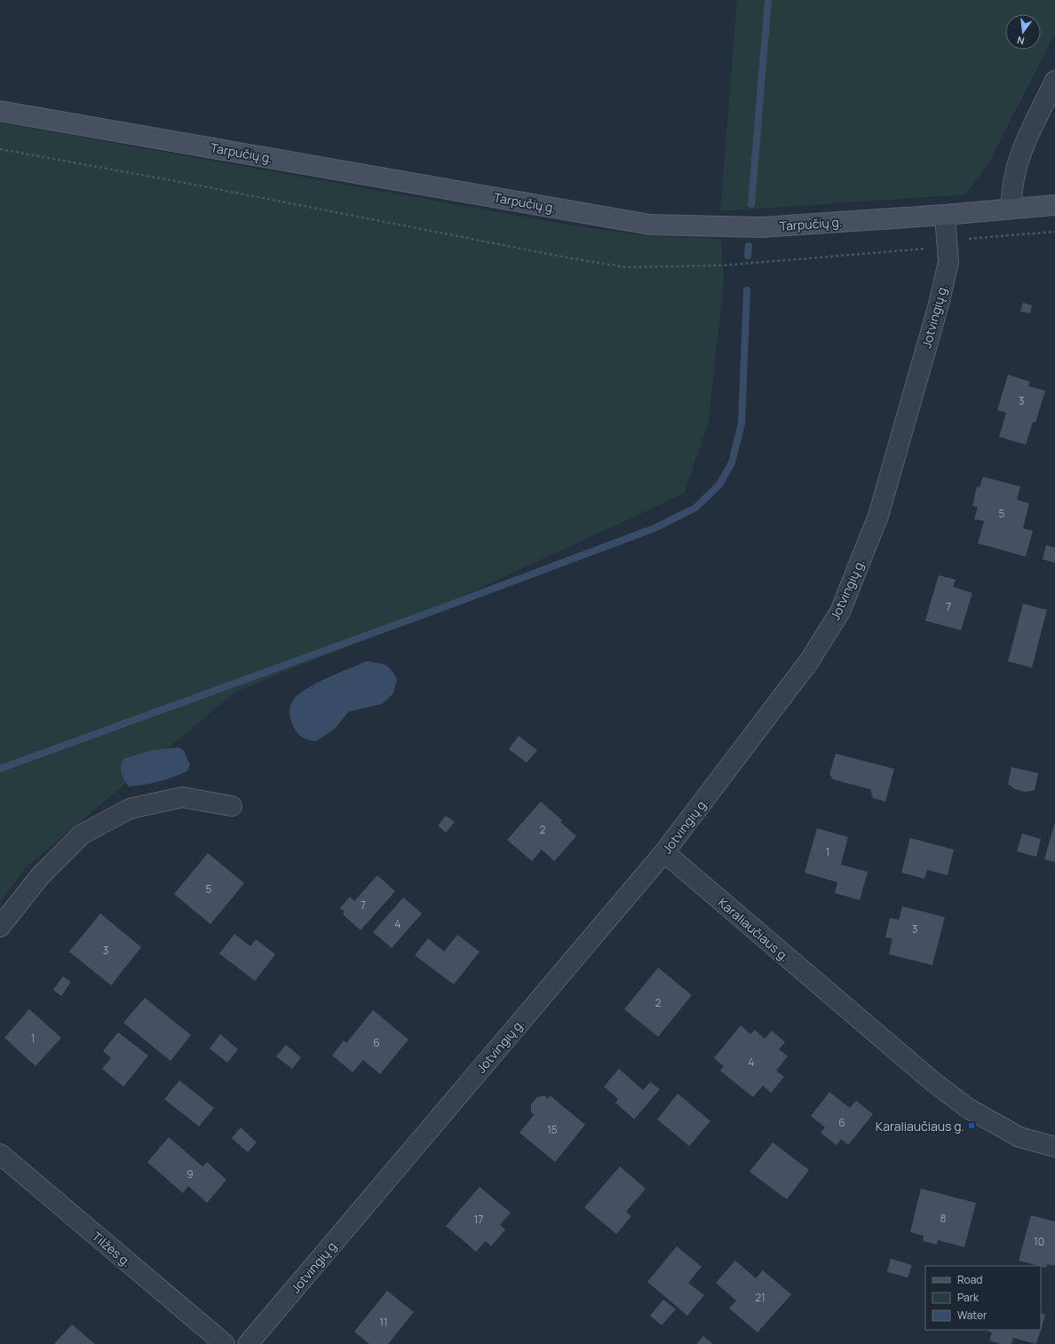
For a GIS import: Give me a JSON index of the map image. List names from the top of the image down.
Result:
{
  "streets": {
    "main road": ["Tarpučių g."],
    "street": ["Jotvingių g.", "Karaliaučiaus g.", "Tilžės g."]
  },
  "crossings": [
    ["Tarpučių g.", "Jotvingių g."],
    ["Jotvingių g.", "Karaliaučiaus g."]
  ],
  "places": {
    "transit": ["Karaliaučiaus g."]
  },
  "house_numbers": [
    "3",
    "5",
    "7",
    "2",
    "1",
    "5",
    "7",
    "4",
    "3",
    "3",
    "2",
    "1",
    "6",
    "4",
    "6",
    "15",
    "9",
    "8",
    "17",
    "10",
    "21",
    "11"
  ],
  "legend": ["Road", "Park", "Water"],
  "north": "bottom"
}
